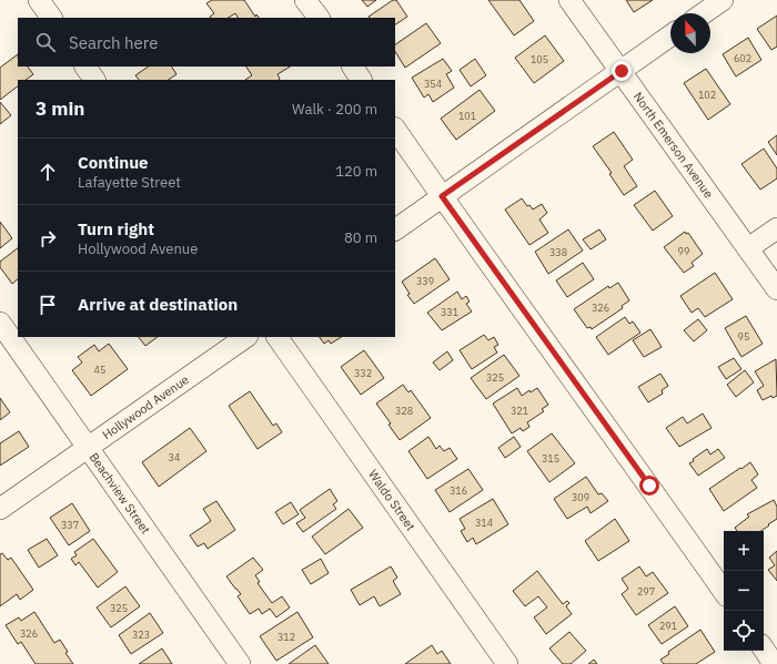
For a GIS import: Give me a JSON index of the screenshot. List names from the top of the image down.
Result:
{
  "streets": {
    "street": [
      "North Emerson Avenue",
      "Hollywood Avenue",
      "Beachview Street",
      "Waldo Street"
    ]
  },
  "crossings": [
    ["Hollywood Avenue", "Beachview Street"]
  ],
  "house_numbers": [
    "602",
    "105",
    "354",
    "102",
    "101",
    "99",
    "338",
    "339",
    "326",
    "331",
    "95",
    "45",
    "332",
    "325",
    "328",
    "321",
    "34",
    "315",
    "316",
    "309",
    "314",
    "337",
    "297",
    "325",
    "291",
    "326",
    "323",
    "312"
  ],
  "north": "top",
  "page": {
    "search": "Search here",
    "heading": ["3 min", "Walk · 200 m"],
    "list": [
      ["Continue", "Lafayette Street", "120 m"],
      ["Turn right", "Hollywood Avenue", "80 m"],
      "Arrive at destination"
    ],
    "map_buttons": ["+", "−"]
  }
}
